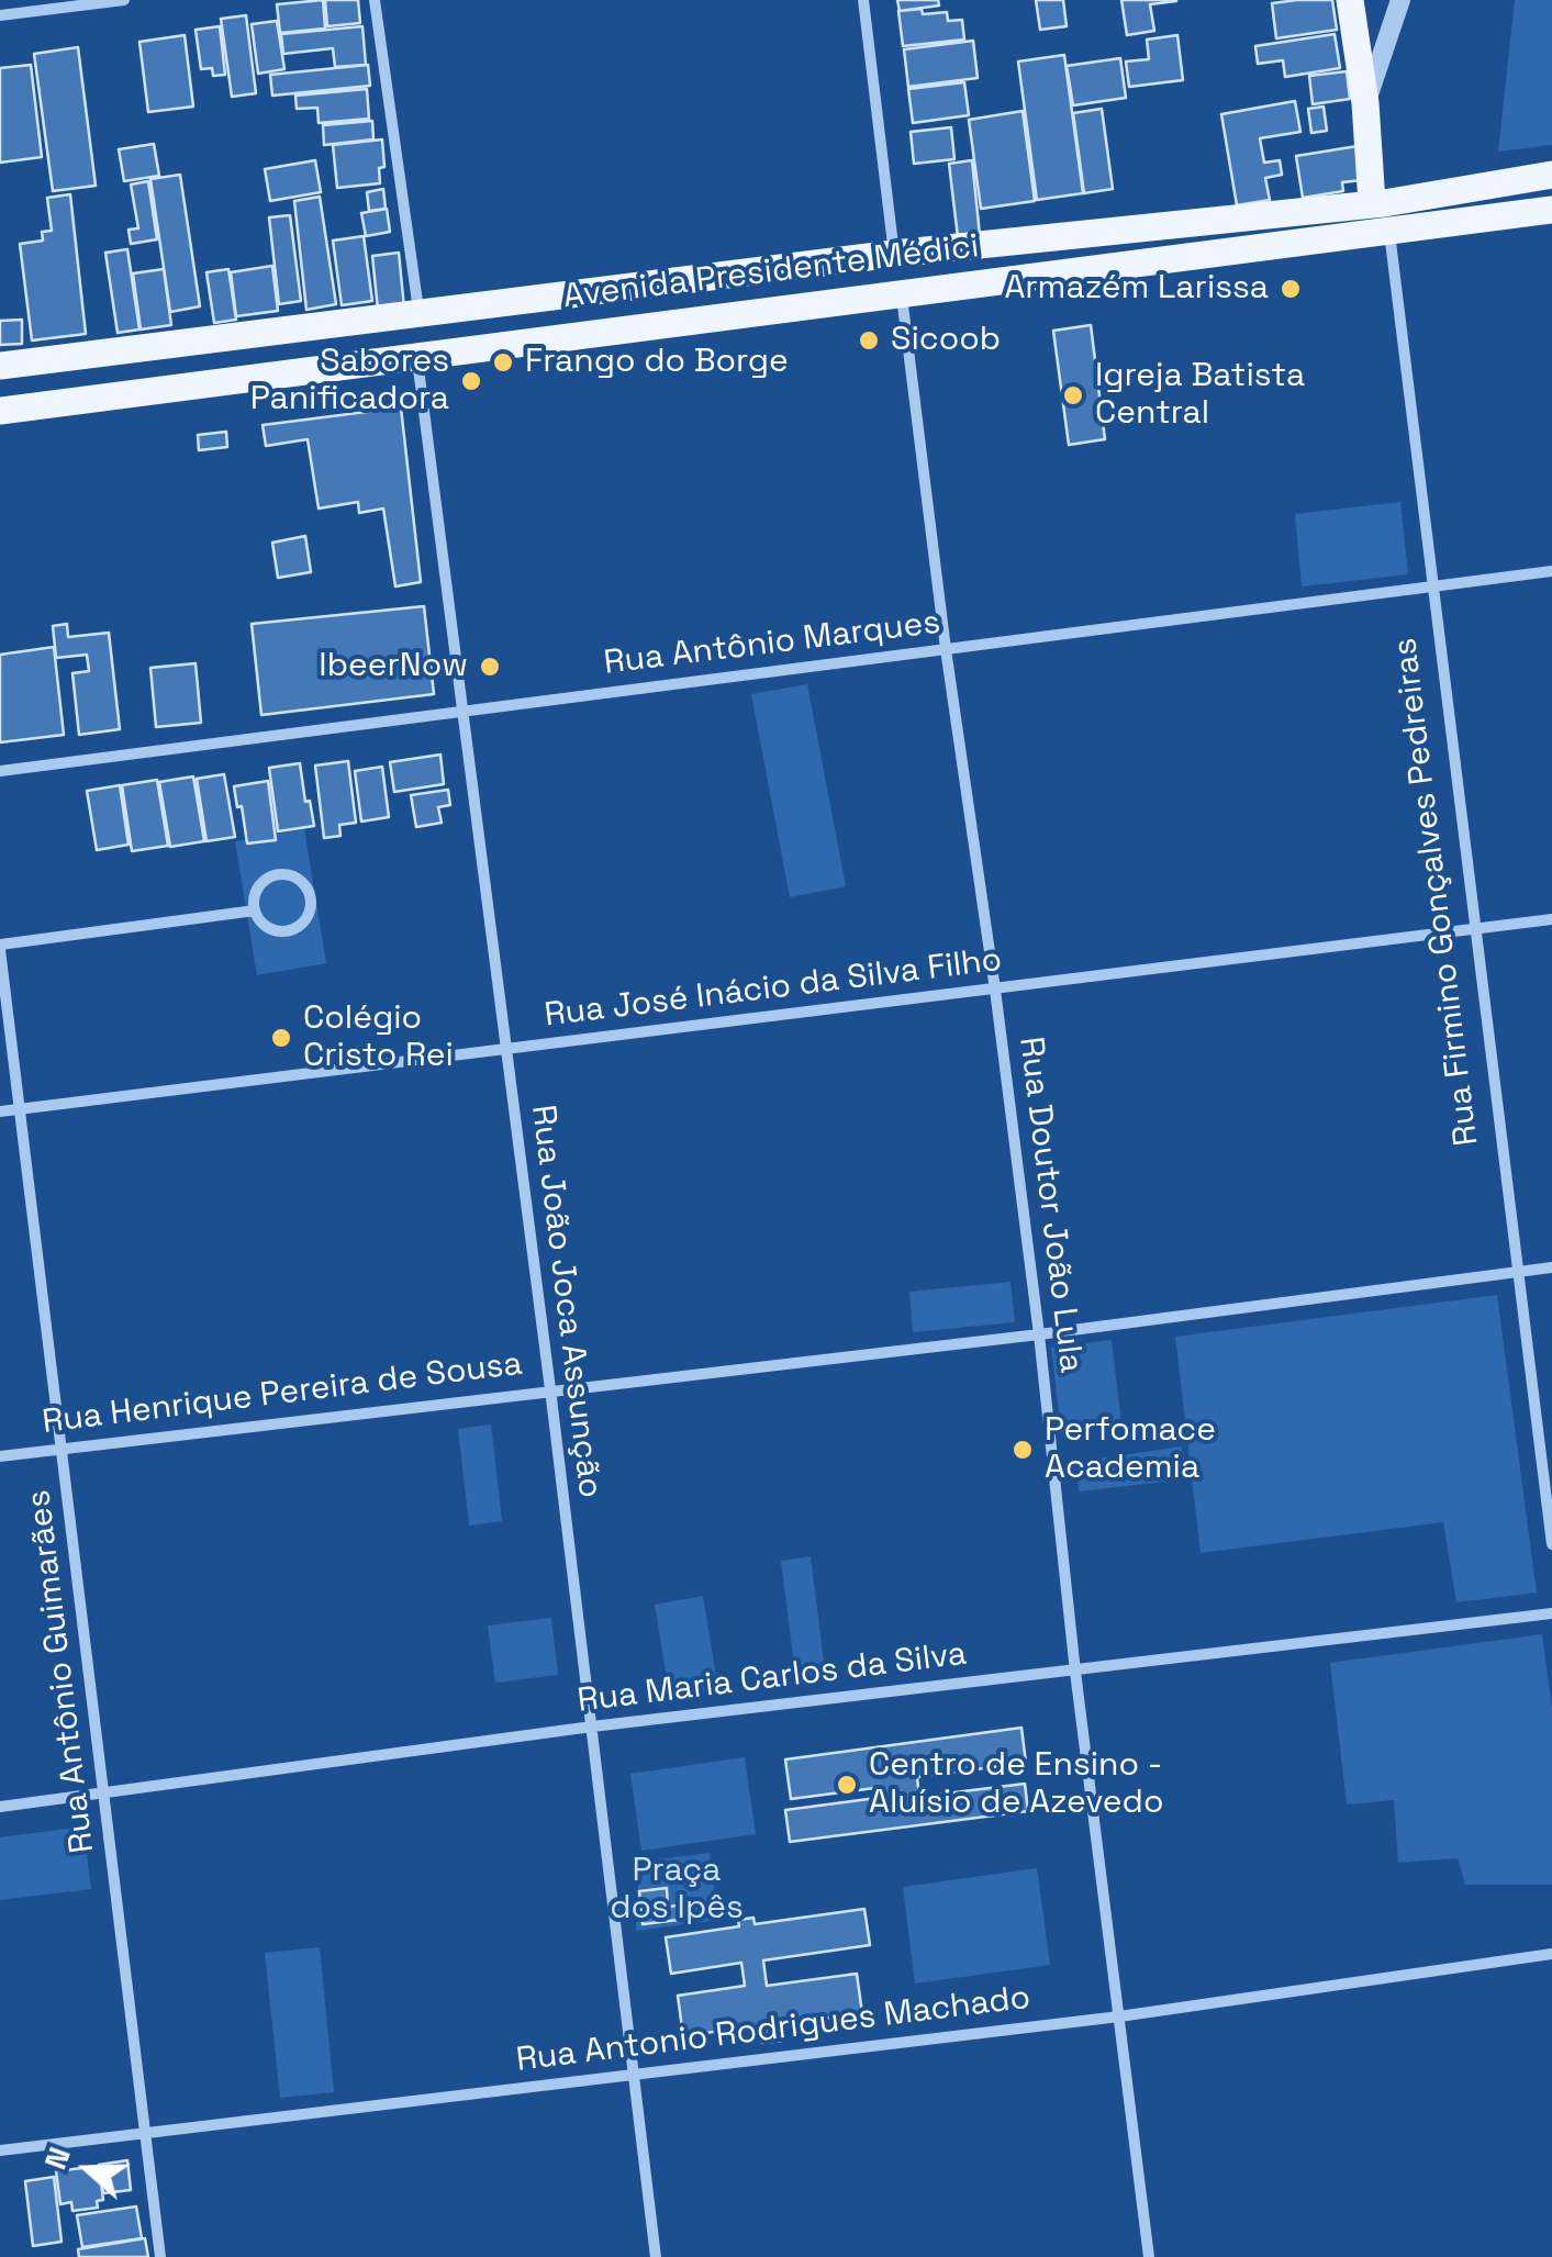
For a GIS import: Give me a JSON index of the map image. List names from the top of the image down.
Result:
{
  "streets": {
    "main road": ["Avenida Presidente Médici"],
    "street": [
      "Rua Antônio Marques",
      "Rua Firmino Gonçalves Pedreiras",
      "Rua José Inácio da Silva Filho",
      "Rua Doutor João Lula",
      "Rua João Joca Assunção",
      "Rua Henrique Pereira de Sousa",
      "Rua Antônio Guimarães",
      "Rua Maria Carlos da Silva",
      "Rua Antonio Rodrigues Machado"
    ]
  },
  "crossings": [
    ["Avenida Presidente Médici", "Rua Firmino Gonçalves Pedreiras"],
    ["Avenida Presidente Médici", "Rua Doutor João Lula"],
    ["Avenida Presidente Médici", "Rua João Joca Assunção"],
    ["Rua Antônio Marques", "Rua Firmino Gonçalves Pedreiras"],
    ["Rua Antônio Marques", "Rua Doutor João Lula"],
    ["Rua Antônio Marques", "Rua João Joca Assunção"],
    ["Rua Firmino Gonçalves Pedreiras", "Rua José Inácio da Silva Filho"],
    ["Rua Firmino Gonçalves Pedreiras", "Rua Henrique Pereira de Sousa"],
    ["Rua José Inácio da Silva Filho", "Rua Doutor João Lula"],
    ["Rua José Inácio da Silva Filho", "Rua João Joca Assunção"],
    ["Rua José Inácio da Silva Filho", "Rua Antônio Guimarães"],
    ["Rua Doutor João Lula", "Rua Henrique Pereira de Sousa"],
    ["Rua Doutor João Lula", "Rua Maria Carlos da Silva"],
    ["Rua Doutor João Lula", "Rua Antonio Rodrigues Machado"],
    ["Rua João Joca Assunção", "Rua Henrique Pereira de Sousa"],
    ["Rua João Joca Assunção", "Rua Maria Carlos da Silva"],
    ["Rua João Joca Assunção", "Rua Antonio Rodrigues Machado"],
    ["Rua Henrique Pereira de Sousa", "Rua Antônio Guimarães"],
    ["Rua Antônio Guimarães", "Rua Maria Carlos da Silva"],
    ["Rua Antônio Guimarães", "Rua Antonio Rodrigues Machado"]
  ],
  "parks": ["Praça dos Ipês"],
  "places": [
    "Armazém Larissa",
    "Sicoob",
    "Frango do Borge",
    "Sabores Panificadora",
    "Igreja Batista Central",
    "IbeerNow",
    "Colégio Cristo Rei",
    "Perfomace Academia",
    "Centro de Ensino - Aluísio de Azevedo"
  ],
  "north": "left"
}
